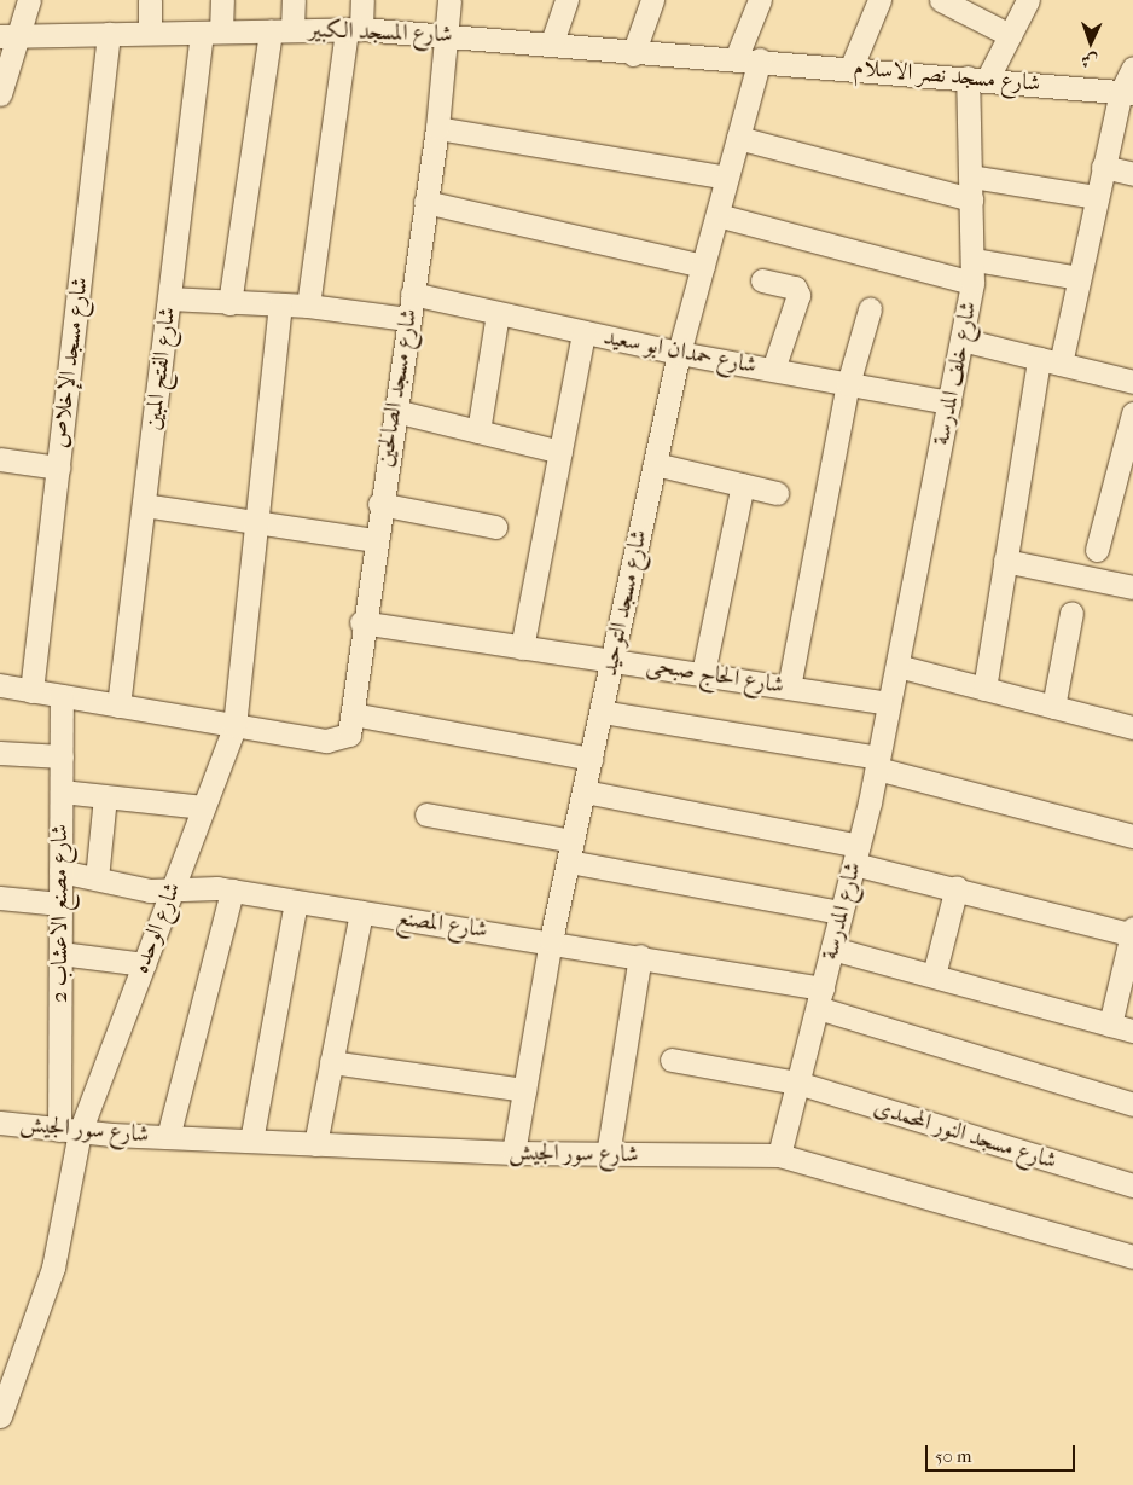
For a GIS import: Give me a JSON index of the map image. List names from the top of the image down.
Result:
{
  "streets": {
    "street": [
      "شارع المسجد الكبير",
      "شارع مسجد نصر الاسلام",
      "شارع حمدان ابو سعيد",
      "شارع مسجد الإخلاص",
      "شارع الفتح المبين",
      "شارع خلف المدرسة",
      "شارع مسجد الصالحين",
      "شارع مسجد التوحيد",
      "شارع الحاج صبحى",
      "شارع المدرسة",
      "شارع مصنع الاعشاب 2",
      "شارع المصنع",
      "شارع الوحده",
      "شارع سور الجيش",
      "شارع مسجد النور المحمدى"
    ]
  },
  "crossings": [
    ["شارع المسجد الكبير", "شارع مسجد نصر الاسلام"],
    ["شارع المسجد الكبير", "شارع مسجد الإخلاص"],
    ["شارع المسجد الكبير", "شارع الفتح المبين"],
    ["شارع المسجد الكبير", "شارع مسجد الصالحين"],
    ["شارع المسجد الكبير", "شارع مسجد التوحيد"],
    ["شارع مسجد نصر الاسلام", "شارع خلف المدرسة"],
    ["شارع مسجد نصر الاسلام", "شارع مسجد التوحيد"],
    ["شارع حمدان ابو سعيد", "شارع خلف المدرسة"],
    ["شارع حمدان ابو سعيد", "شارع مسجد الصالحين"],
    ["شارع حمدان ابو سعيد", "شارع مسجد التوحيد"],
    ["شارع خلف المدرسة", "شارع المدرسة"],
    ["شارع مسجد الصالحين", "شارع الحاج صبحى"],
    ["شارع مسجد الصالحين", "شارع الوحده"],
    ["شارع مسجد التوحيد", "شارع الحاج صبحى"],
    ["شارع مسجد التوحيد", "شارع المصنع"],
    ["شارع مسجد التوحيد", "شارع سور الجيش"],
    ["شارع الحاج صبحى", "شارع المدرسة"],
    ["شارع المدرسة", "شارع المصنع"],
    ["شارع المدرسة", "شارع سور الجيش"],
    ["شارع المدرسة", "شارع مسجد النور المحمدى"],
    ["شارع مصنع الاعشاب 2", "شارع المصنع"],
    ["شارع مصنع الاعشاب 2", "شارع الوحده"],
    ["شارع مصنع الاعشاب 2", "شارع سور الجيش"],
    ["شارع المصنع", "شارع الوحده"],
    ["شارع الوحده", "شارع سور الجيش"]
  ],
  "scale_bar": "50 m",
  "north": "bottom"
}
